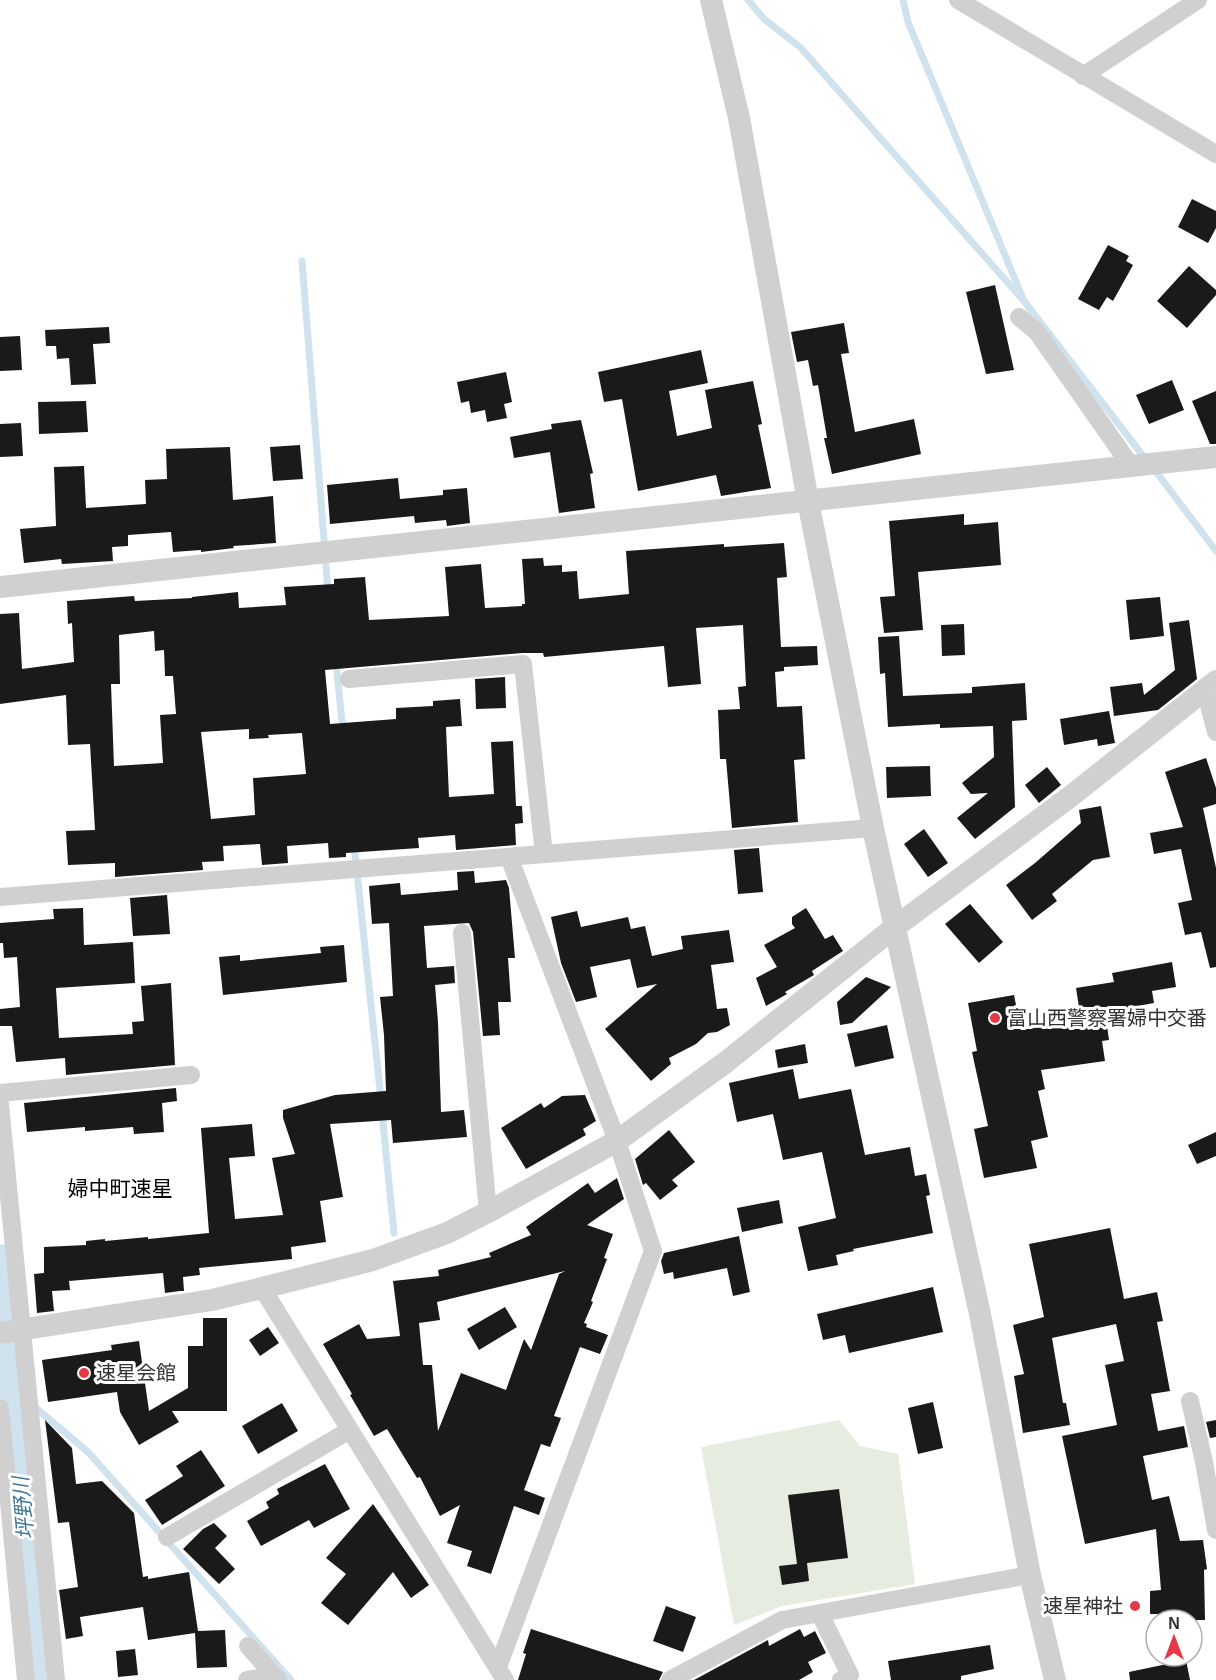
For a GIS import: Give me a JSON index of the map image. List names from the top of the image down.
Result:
{
  "districts": ["婦中町速星"],
  "water": ["坪野川"],
  "places": ["富山西警察署婦中交番", "速星会館", "速星神社"],
  "north": "top"
}
